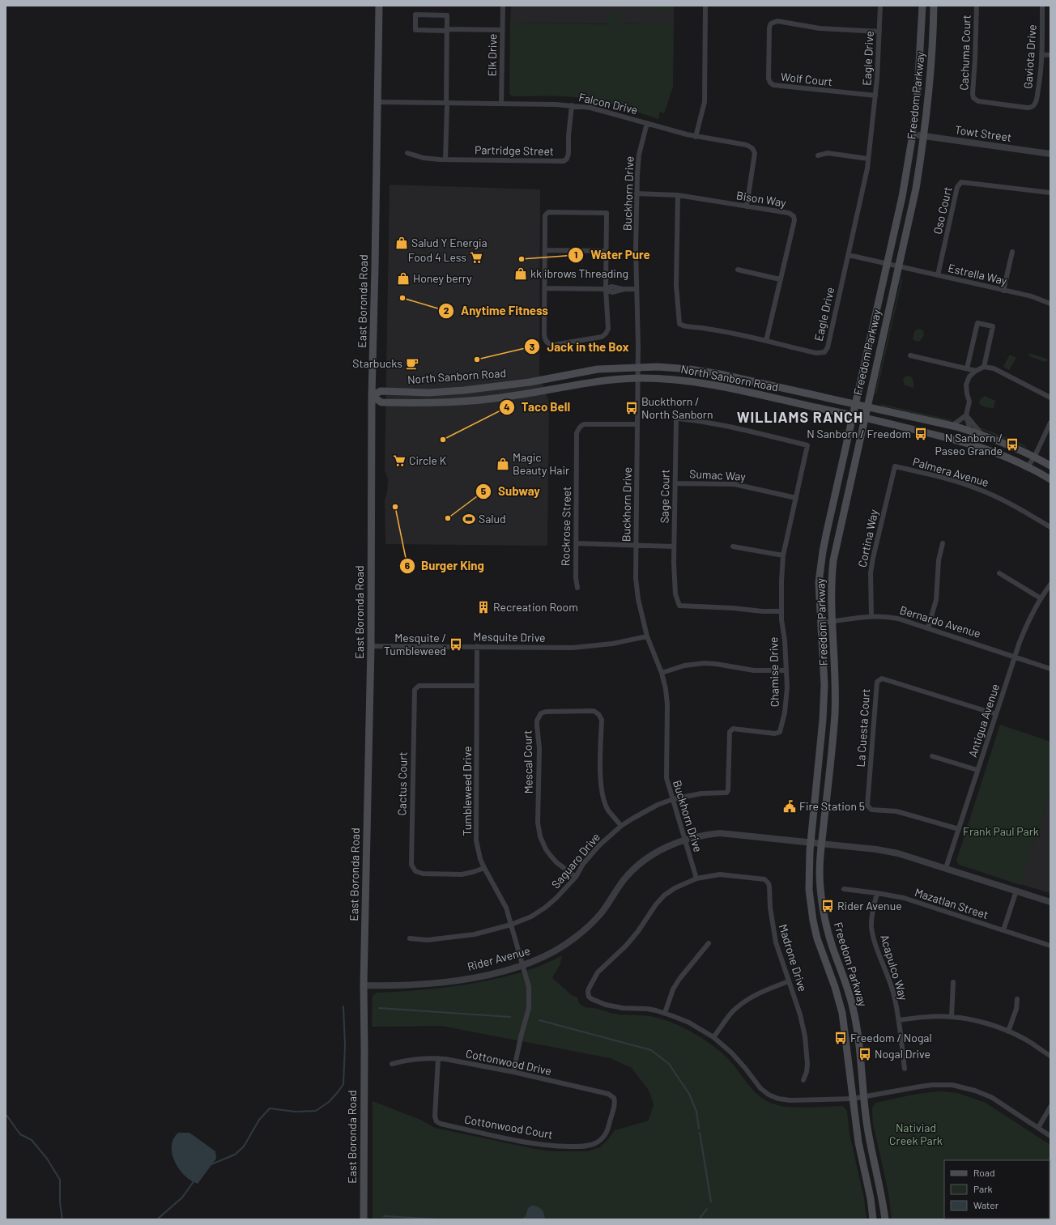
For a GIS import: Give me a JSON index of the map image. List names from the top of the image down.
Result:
{
  "streets": {
    "main road": ["Freedom Parkway", "East Boronda Road", "North Sanborn Road"],
    "street": [
      "Cachuma Court",
      "Elk Drive",
      "Gaviota Drive",
      "Eagle Drive",
      "Wolf Court",
      "Falcon Drive",
      "Towt Street",
      "Partridge Street",
      "Buckhorn Drive",
      "Bison Way",
      "Oso Court",
      "Estrella Way",
      "Palmera Avenue",
      "Sumac Way",
      "Sage Court",
      "Rockrose Street",
      "Cortina Way",
      "Bernardo Avenue",
      "Mesquite Drive",
      "Chamise Drive",
      "Antigua Avenue",
      "La Cuesta Court",
      "Mescal Court",
      "Cactus Court",
      "Tumbleweed Drive",
      "Saguaro Drive",
      "Mazatlan Street",
      "Madrone Drive",
      "Rider Avenue",
      "Acapulco Way",
      "Cottonwood Drive",
      "Cottonwood Court"
    ]
  },
  "crossings": [
    ["Cachuma Court", "Gaviota Drive"],
    ["Elk Drive", "Falcon Drive"],
    ["Eagle Drive", "Wolf Court"],
    ["Eagle Drive", "Bison Way"],
    ["Eagle Drive", "Estrella Way"],
    ["Freedom Parkway", "Towt Street"],
    ["Freedom Parkway", "Estrella Way"],
    ["Freedom Parkway", "North Sanborn Road"],
    ["Freedom Parkway", "Bernardo Avenue"],
    ["Freedom Parkway", "Rider Avenue"],
    ["Falcon Drive", "Partridge Street"],
    ["Falcon Drive", "Buckhorn Drive"],
    ["Falcon Drive", "Bison Way"],
    ["Falcon Drive", "East Boronda Road"],
    ["Buckhorn Drive", "Bison Way"],
    ["Buckhorn Drive", "North Sanborn Road"],
    ["Buckhorn Drive", "Rockrose Street"],
    ["Buckhorn Drive", "Mesquite Drive"],
    ["Buckhorn Drive", "Chamise Drive"],
    ["Buckhorn Drive", "Saguaro Drive"],
    ["Buckhorn Drive", "Madrone Drive"],
    ["Buckhorn Drive", "Rider Avenue"],
    ["Oso Court", "Estrella Way"],
    ["East Boronda Road", "North Sanborn Road"],
    ["East Boronda Road", "Mesquite Drive"],
    ["East Boronda Road", "Rider Avenue"],
    ["Palmera Avenue", "Cortina Way"],
    ["Sumac Way", "Sage Court"],
    ["Sumac Way", "Chamise Drive"],
    ["Sage Court", "Chamise Drive"],
    ["Cortina Way", "Bernardo Avenue"],
    ["Bernardo Avenue", "Antigua Avenue"],
    ["Mesquite Drive", "Tumbleweed Drive"],
    ["Chamise Drive", "Saguaro Drive"],
    ["Antigua Avenue", "La Cuesta Court"],
    ["Antigua Avenue", "Rider Avenue"],
    ["Mescal Court", "Saguaro Drive"],
    ["Cactus Court", "Tumbleweed Drive"],
    ["Tumbleweed Drive", "Saguaro Drive"],
    ["Tumbleweed Drive", "Rider Avenue"],
    ["Tumbleweed Drive", "Cottonwood Drive"],
    ["Mazatlan Street", "Acapulco Way"],
    ["Cottonwood Drive", "Cottonwood Court"]
  ],
  "districts": ["WILLIAMS RANCH"],
  "parks": ["Frank Paul Park", "Nativiad Creek Park"],
  "places": {
    "shop": [
      "Salud Y Energia",
      "kk ibrows Threading",
      "Honey berry",
      "Magic Beauty Hair"
    ],
    "supermarket": ["Food 4 Less", "Circle K"],
    "other": [
      "Water Pure",
      "Anytime Fitness",
      "Jack in the Box",
      "Taco Bell",
      "Burger King",
      "Subway"
    ],
    "cafe": ["Starbucks"],
    "bus stop": [
      "Buckthorn / North Sanborn",
      "N Sanborn / Freedom",
      "N Sanborn / Paseo Grande",
      "Mesquite / Tumbleweed",
      "Rider Avenue",
      "Freedom / Nogal",
      "Nogal Drive"
    ],
    "sports": ["Salud"],
    "building": ["Recreation Room"],
    "public building": ["Fire Station 5"]
  },
  "legend": ["Road", "Park", "Water"]
}
